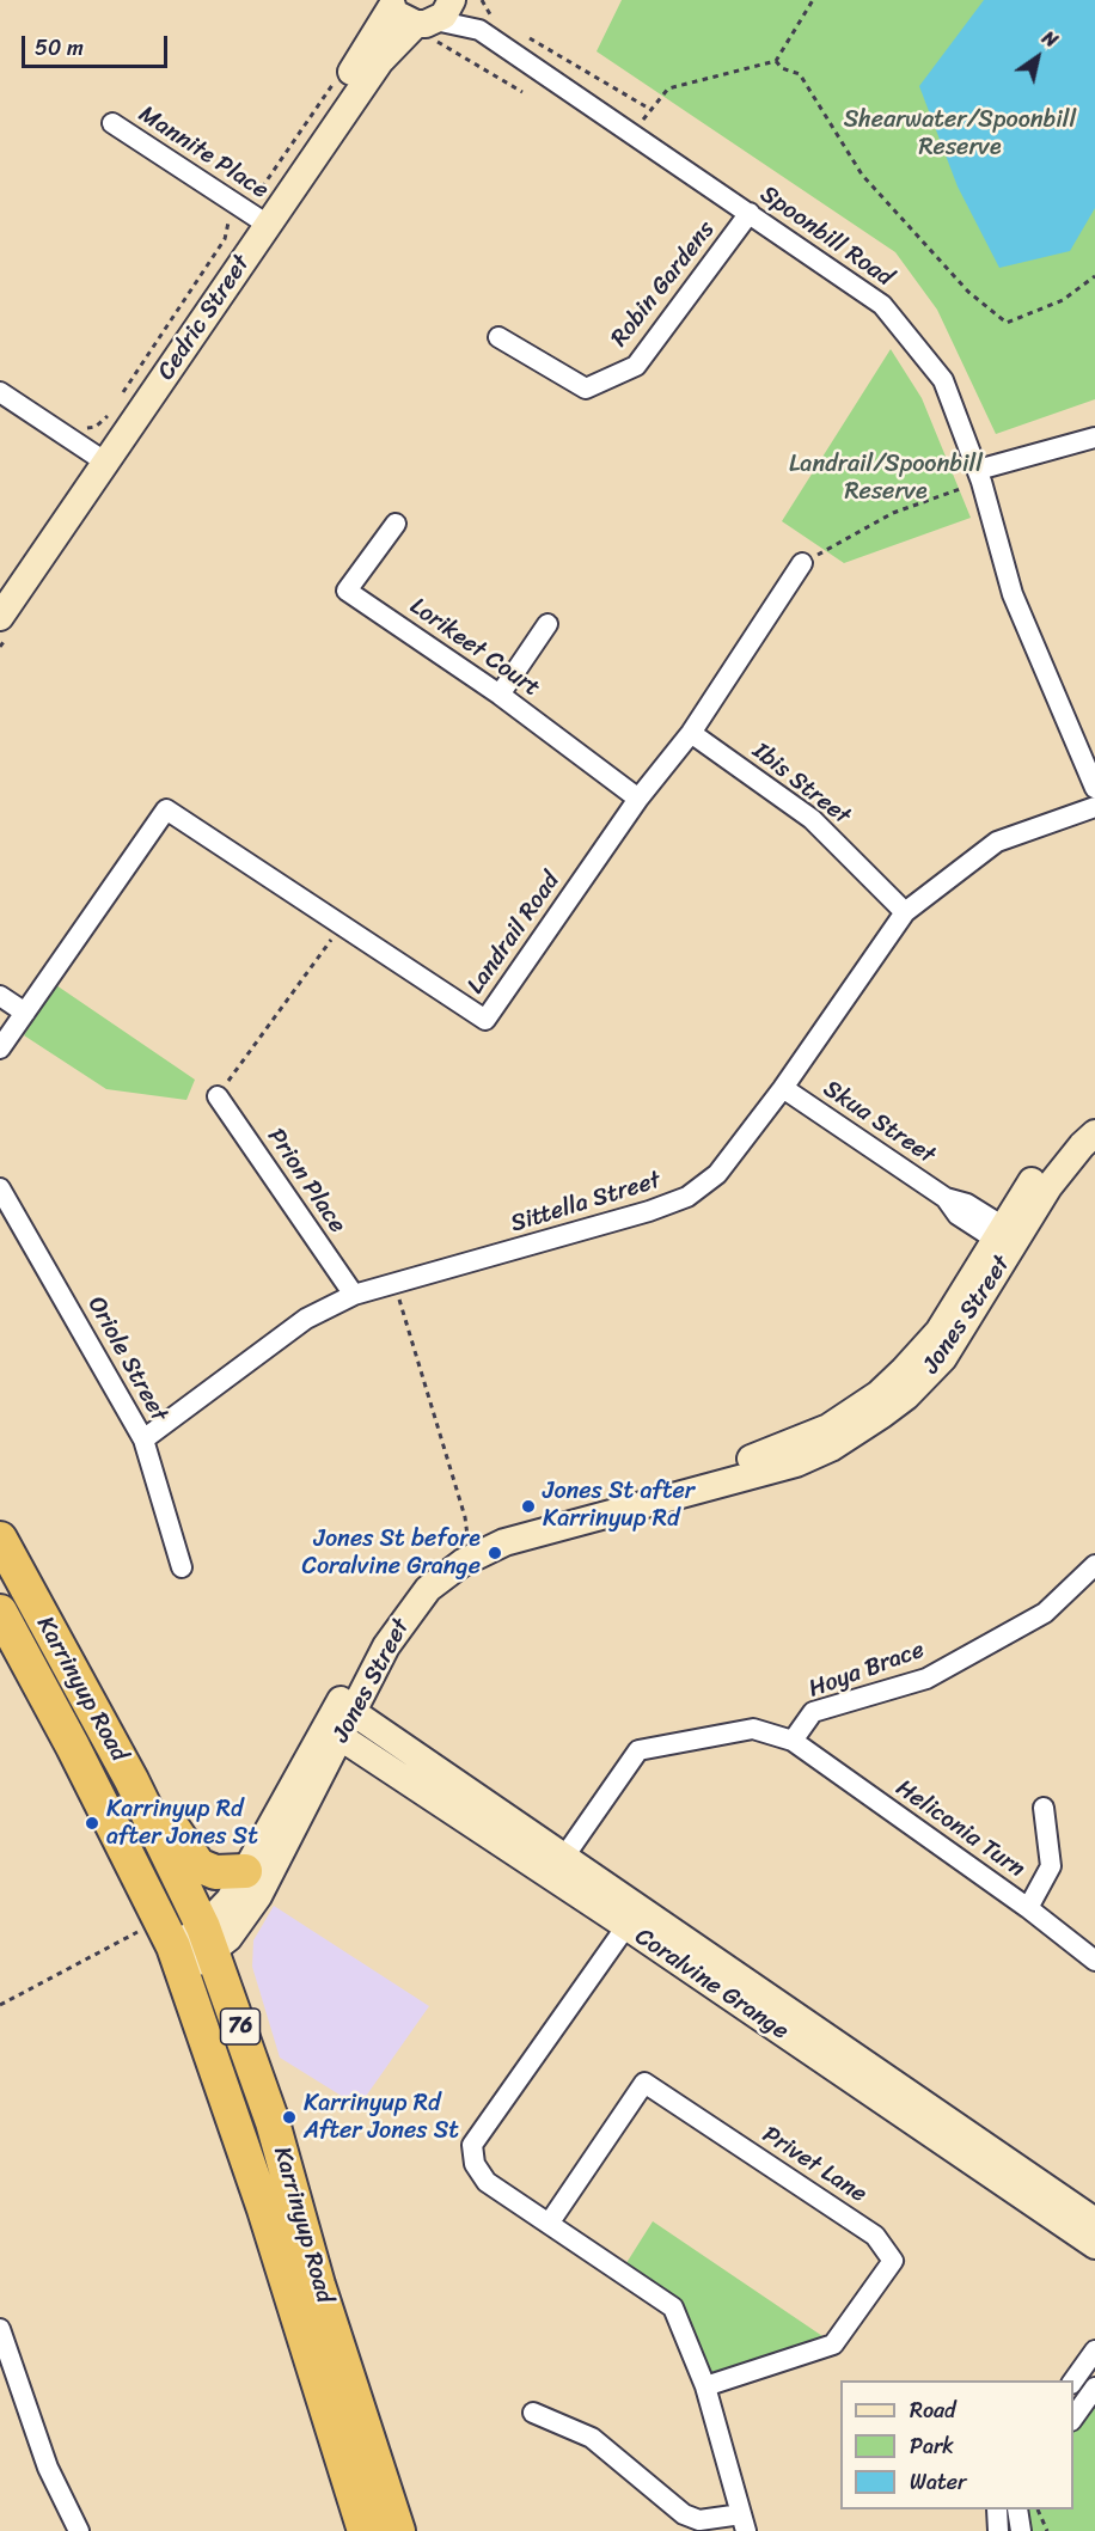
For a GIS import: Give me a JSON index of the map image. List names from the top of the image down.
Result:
{
  "streets": {
    "highway": ["Karrinyup Road", "76"],
    "street": [
      "Mannite Place",
      "Spoonbill Road",
      "Robin Gardens",
      "Cedric Street",
      "Lorikeet Court",
      "Ibis Street",
      "Landrail Road",
      "Skua Street",
      "Prion Place",
      "Sittella Street",
      "Jones Street",
      "Oriole Street",
      "Hoya Brace",
      "Heliconia Turn",
      "Coralvine Grange",
      "Privet Lane"
    ]
  },
  "crossings": [
    ["Mannite Place", "Cedric Street"],
    ["Spoonbill Road", "Robin Gardens"],
    ["Spoonbill Road", "Cedric Street"],
    ["Lorikeet Court", "Landrail Road"],
    ["Ibis Street", "Landrail Road"],
    ["Ibis Street", "Sittella Street"],
    ["Skua Street", "Sittella Street"],
    ["Skua Street", "Jones Street"],
    ["Prion Place", "Sittella Street"],
    ["Sittella Street", "Oriole Street"],
    ["Jones Street", "Karrinyup Road"],
    ["Jones Street", "Coralvine Grange"],
    ["Hoya Brace", "Heliconia Turn"]
  ],
  "parks": ["Shearwater/Spoonbill Reserve", "Landrail/Spoonbill Reserve"],
  "places": [
    "Jones St after Karrinyup Rd",
    "Jones St before Coralvine Grange",
    "Karrinyup Rd after Jones St",
    "Karrinyup Rd After Jones St"
  ],
  "legend": ["Road", "Park", "Water"],
  "scale_bar": "50 m",
  "north": "top right"
}
